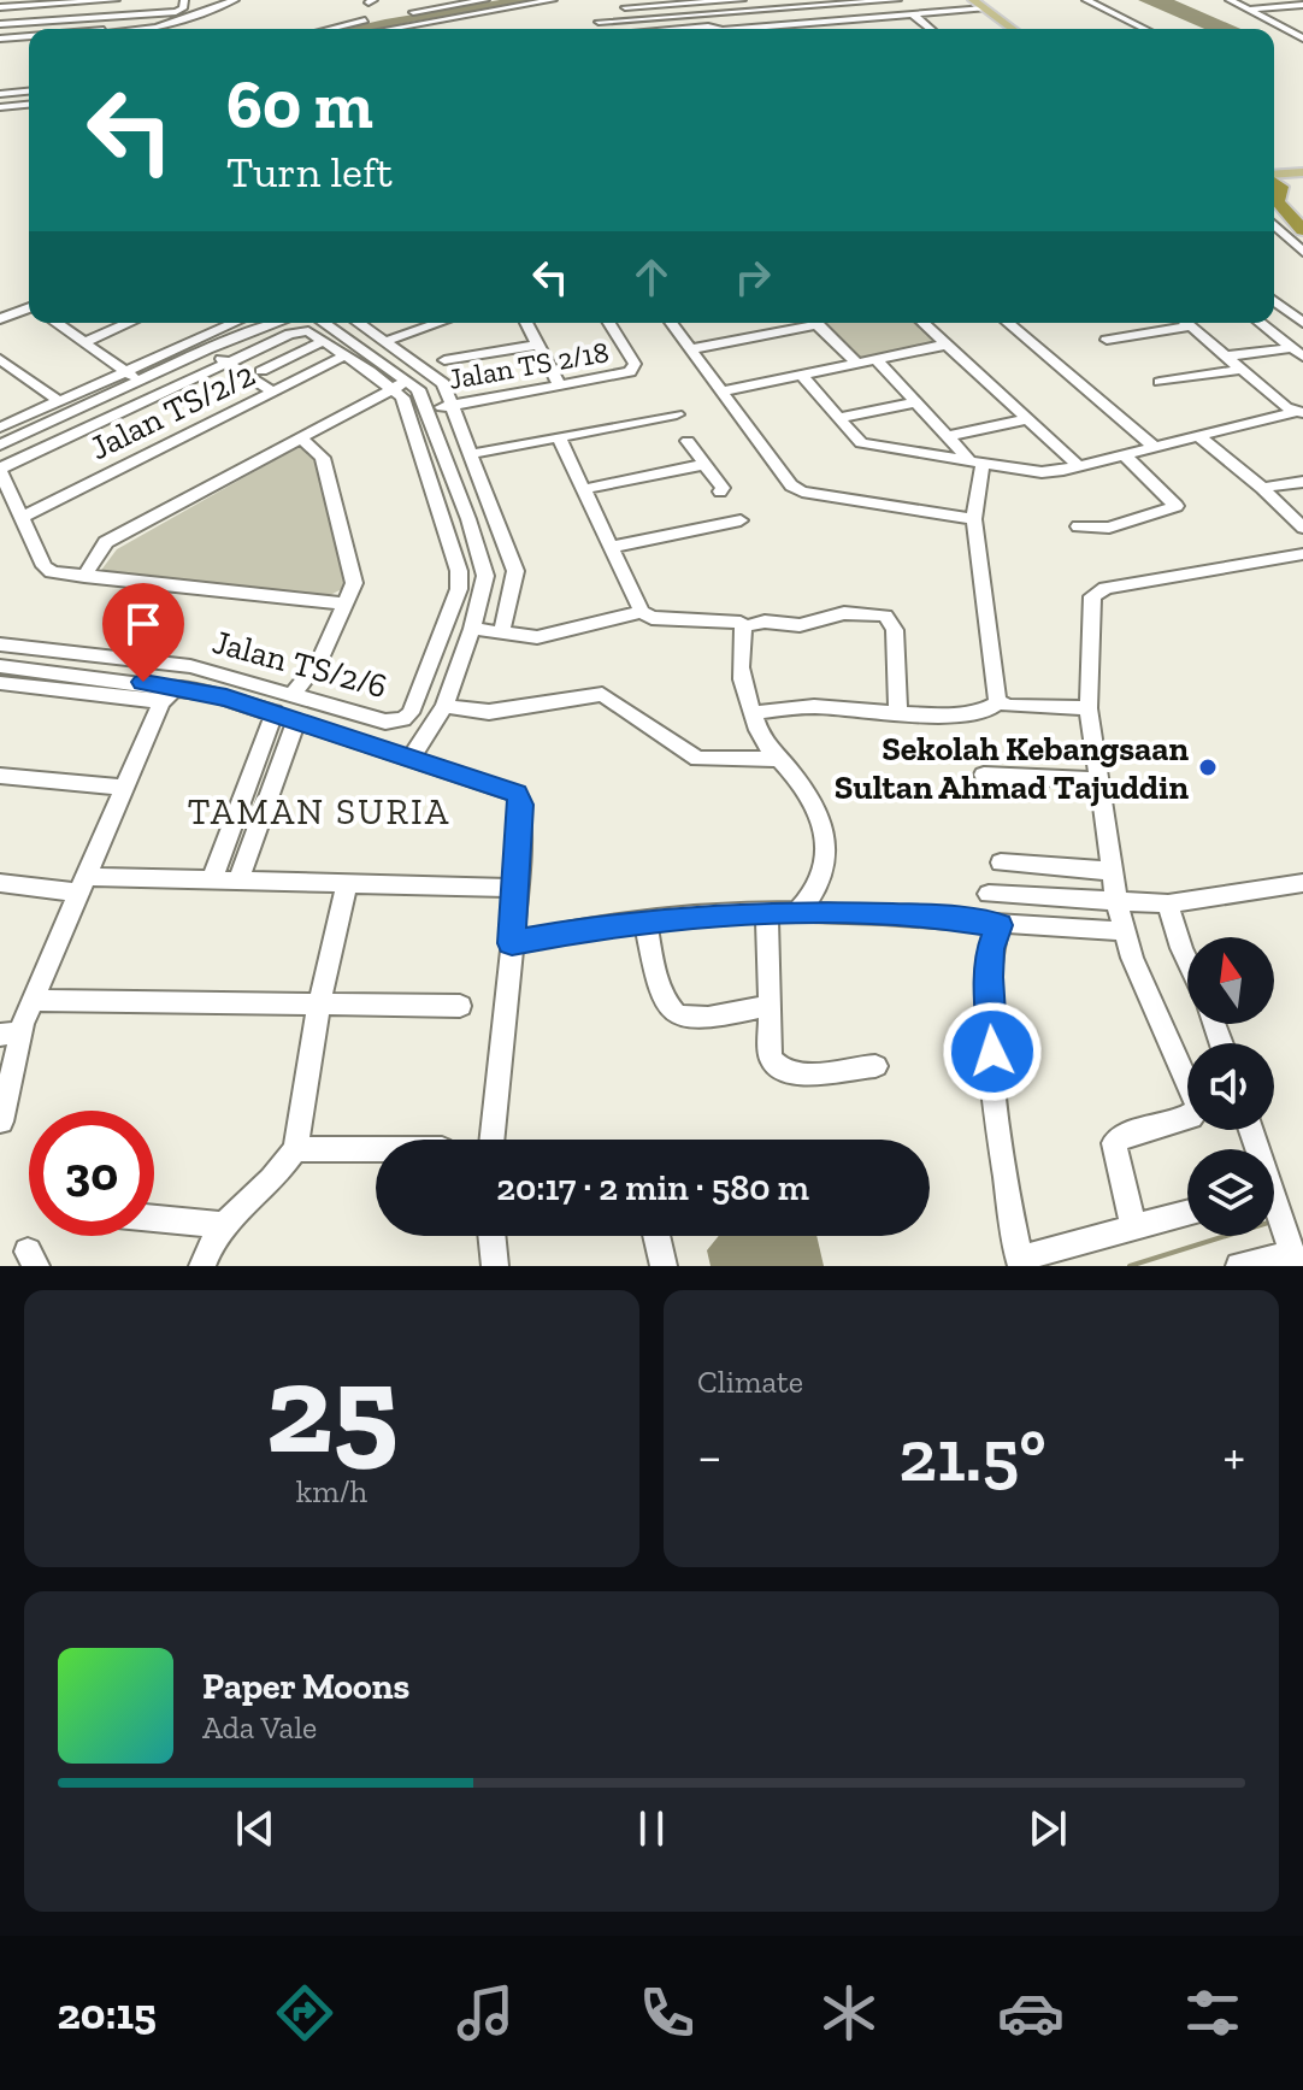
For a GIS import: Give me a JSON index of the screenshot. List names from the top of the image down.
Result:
{
  "streets": {
    "street": ["Jalan TS 2/18", "Jalan TS/2/2", "Jalan TS/2/6"]
  },
  "districts": ["TAMAN SURIA"],
  "places": ["Sekolah Kebangsaan Sultan Ahmad Tajuddin"],
  "north": "top",
  "page": {
    "turn": ["60 m", "Turn left"],
    "limit": "30",
    "trip": "20:17 · 2 min · 580 m",
    "tile": [
      ["25", "km/h"],
      "Climate"
    ],
    "heat": ["−", "21.5°", "+"],
    "song": ["Paper Moons", "Ada Vale"],
    "tabs": "20:15"
  }
}
